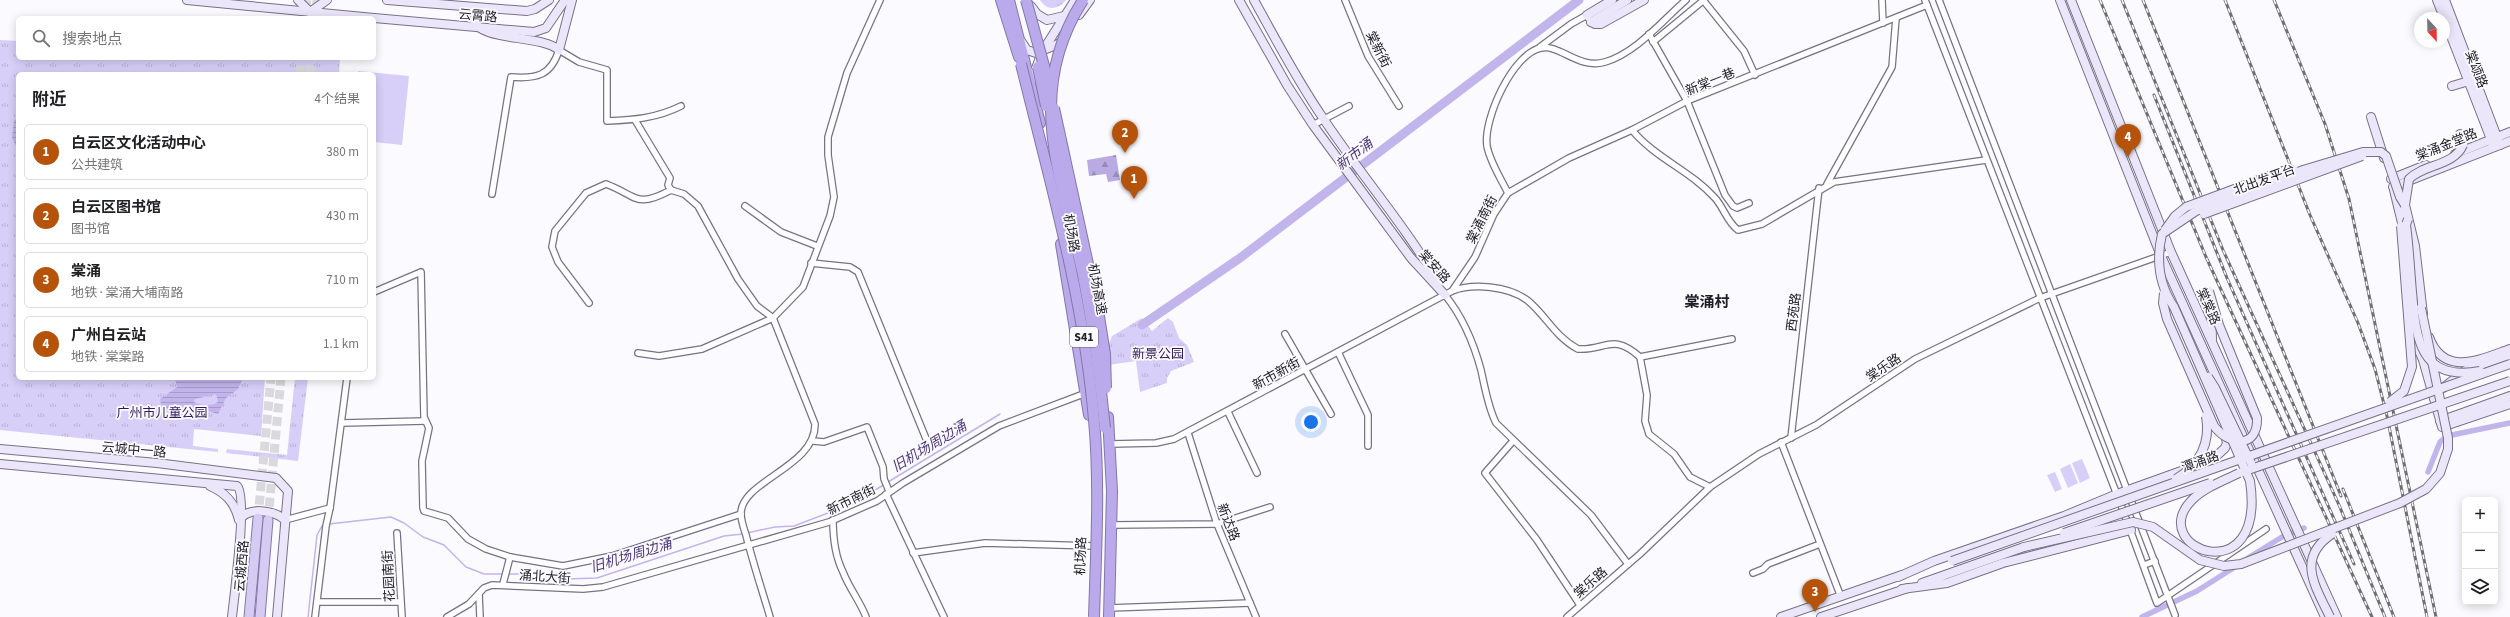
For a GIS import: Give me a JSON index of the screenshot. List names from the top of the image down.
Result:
{
  "streets": {
    "highway": ["机场路", "机场高速", "S41"],
    "main road": [
      "云霄路",
      "棠颂路",
      "棠涌金堂路",
      "北出发平台",
      "棠安路",
      "棠棠路",
      "云城中一路",
      "潭涌路",
      "云城西路"
    ],
    "street": [
      "棠新街",
      "新棠一巷",
      "棠涌南街",
      "西苑路",
      "棠乐路",
      "新市新街",
      "新市南街",
      "新达路",
      "花园南街",
      "涌北大街"
    ]
  },
  "crossings": [
    ["棠颂路", "棠涌金堂路"],
    ["新棠一巷", "棠涌南街"],
    ["棠涌南街", "棠安路"],
    ["棠涌南街", "新市新街"],
    ["机场路", "机场高速"],
    ["机场路", "新市新街"],
    ["机场路", "新市南街"],
    ["棠安路", "新市新街"],
    ["棠棠路", "棠乐路"],
    ["西苑路", "棠乐路"],
    ["新市新街", "新达路"],
    ["新市南街", "涌北大街"]
  ],
  "districts": ["棠涌村"],
  "water": ["新市涌", "旧机场周边涌"],
  "parks": ["新景公园", "广州市儿童公园"],
  "north": "bottom",
  "page": {
    "search": "搜索地点",
    "heading": ["附近", "4个结果"],
    "pins": [
      "2",
      "4",
      "1",
      "3"
    ],
    "list": [
      {
        "mark": "1",
        "name": "白云区文化活动中心",
        "note": "公共建筑",
        "value": "380 m"
      },
      {
        "mark": "2",
        "name": "白云区图书馆",
        "note": "图书馆",
        "value": "430 m"
      },
      {
        "mark": "3",
        "name": "棠涌",
        "note": "地铁 · 棠涌大埔南路",
        "value": "710 m"
      },
      {
        "mark": "4",
        "name": "广州白云站",
        "note": "地铁 · 棠棠路",
        "value": "1.1 km"
      }
    ],
    "map_buttons": ["+", "−"]
  }
}
